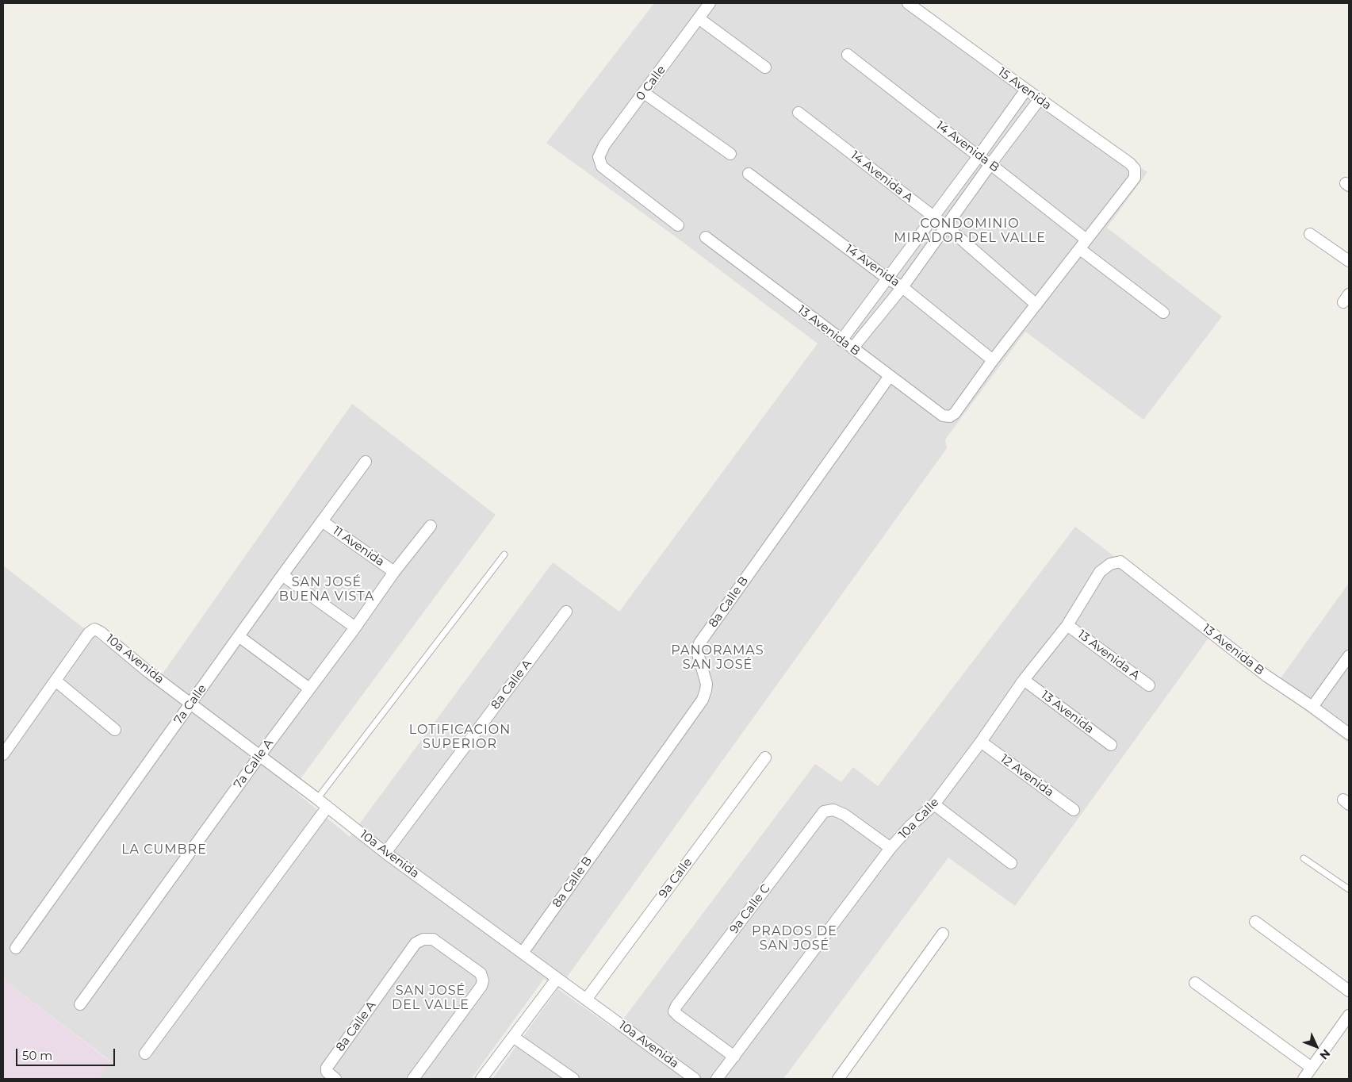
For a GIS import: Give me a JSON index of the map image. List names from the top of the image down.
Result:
{
  "streets": {
    "street": [
      "0 Calle",
      "15 Avenida",
      "14 Avenida B",
      "14 Avenida A",
      "14 Avenida",
      "13 Avenida B",
      "11 Avenida",
      "8a Calle B",
      "13 Avenida A",
      "10a Avenida",
      "8a Calle A",
      "7a Calle",
      "13 Avenida",
      "7a Calle A",
      "12 Avenida",
      "10a Calle",
      "9a Calle",
      "9a Calle C"
    ]
  },
  "crossings": [
    ["15 Avenida", "14 Avenida B"],
    ["14 Avenida", "13 Avenida B"],
    ["13 Avenida B", "8a Calle B"],
    ["13 Avenida B", "10a Calle"],
    ["11 Avenida", "7a Calle"],
    ["11 Avenida", "7a Calle A"],
    ["8a Calle B", "10a Avenida"],
    ["13 Avenida A", "10a Calle"],
    ["10a Avenida", "8a Calle A"],
    ["10a Avenida", "7a Calle"],
    ["10a Avenida", "7a Calle A"],
    ["10a Avenida", "9a Calle"],
    ["13 Avenida", "10a Calle"],
    ["12 Avenida", "10a Calle"],
    ["10a Calle", "9a Calle C"]
  ],
  "districts": [
    "CONDOMINIO MIRADOR DEL VALLE",
    "SAN JOSÉ BUENA VISTA",
    "PANORAMAS SAN JOSÉ",
    "LOTIFICACION SUPERIOR",
    "LA CUMBRE",
    "PRADOS DE SAN JOSÉ",
    "SAN JOSÉ DEL VALLE"
  ],
  "scale_bar": "50 m",
  "north": "bottom right"
}
